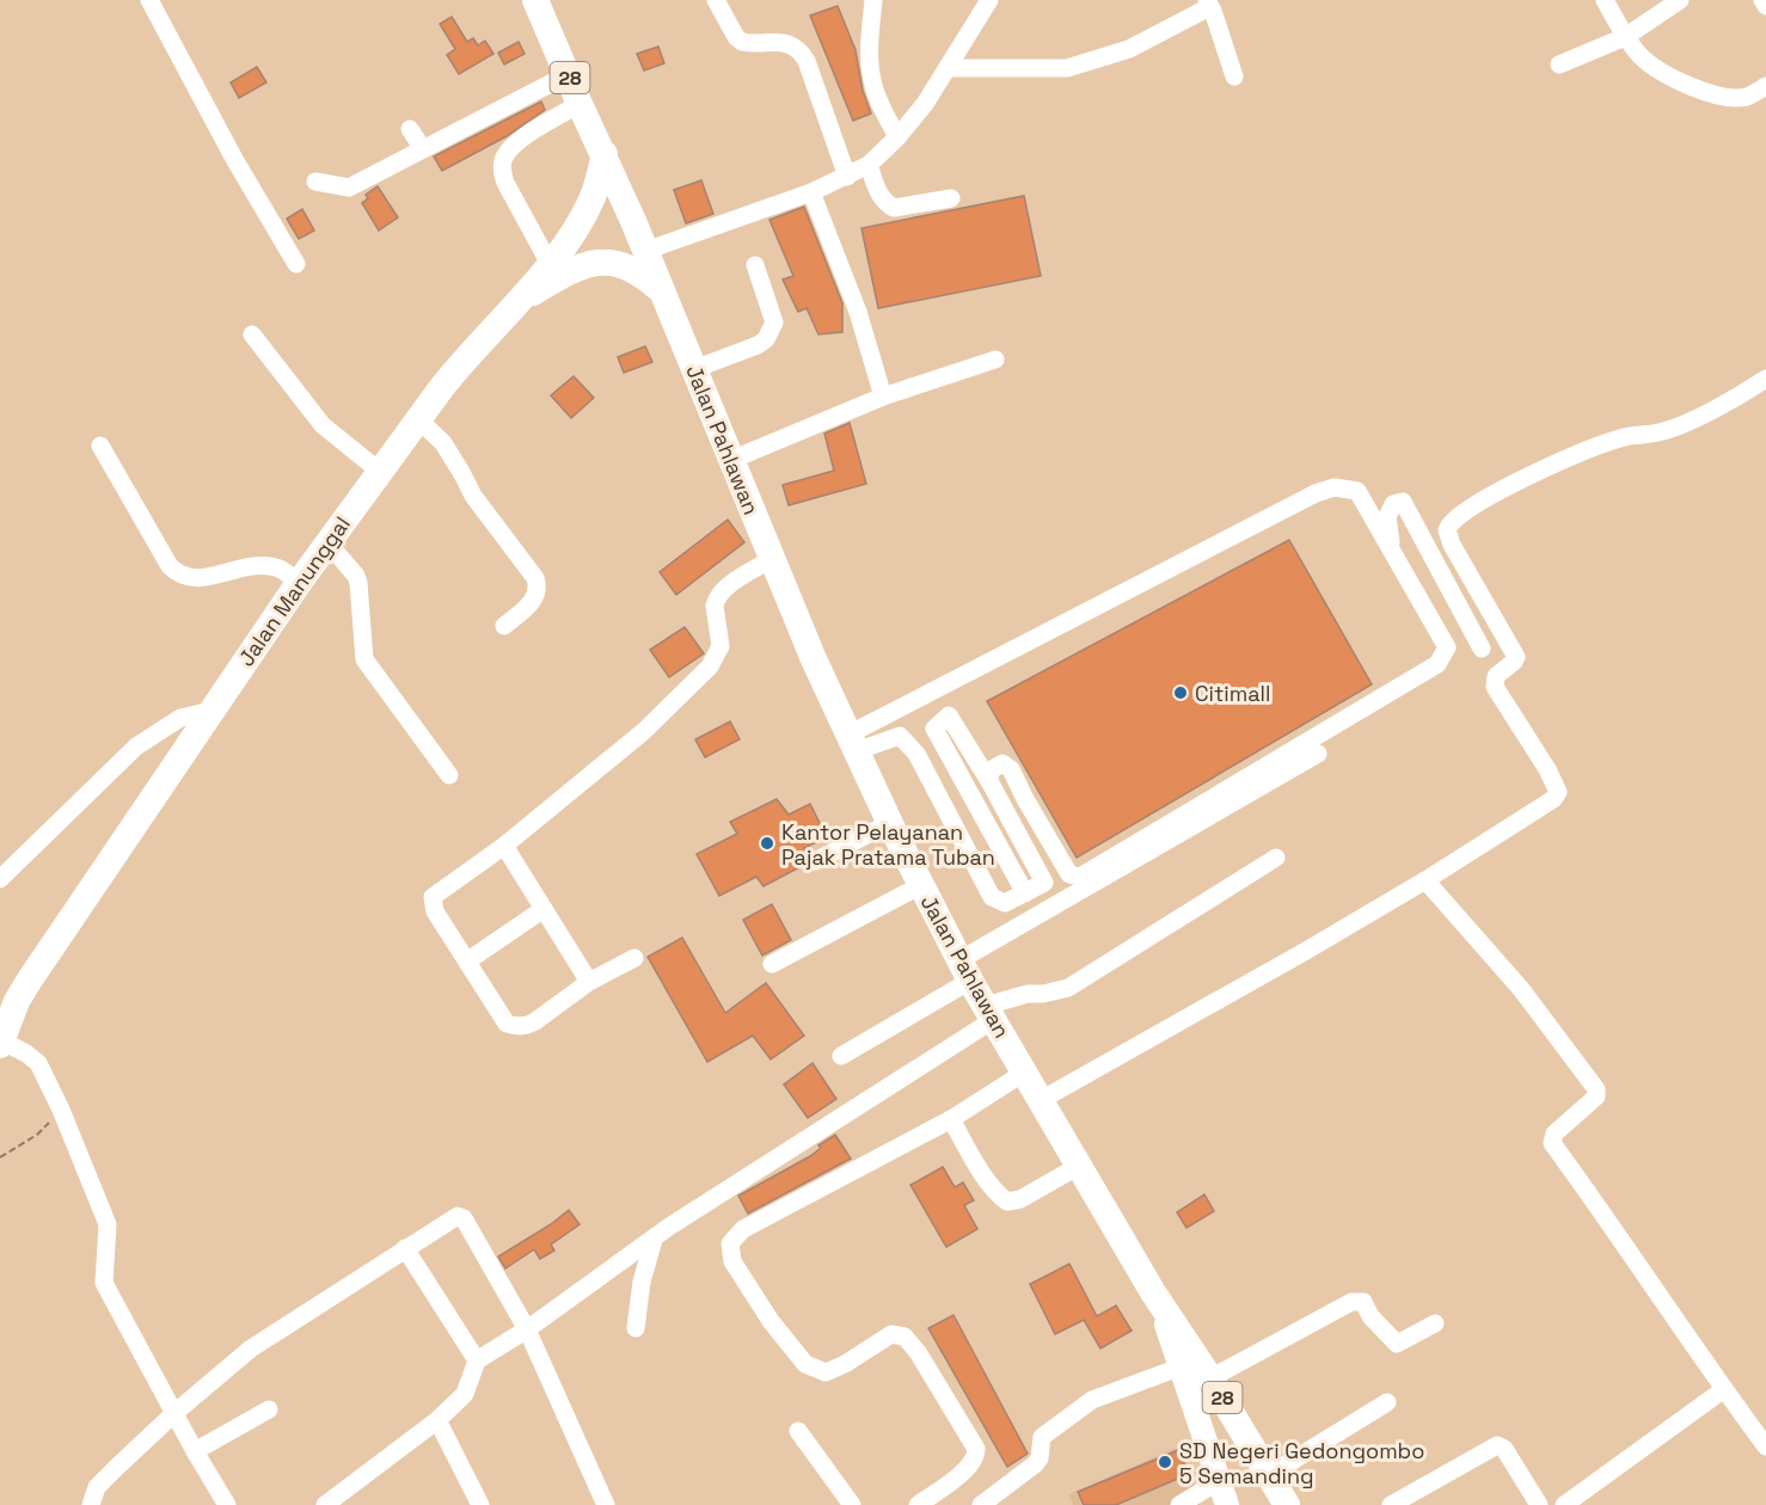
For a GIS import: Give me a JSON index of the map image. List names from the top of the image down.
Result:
{
  "streets": {
    "highway": ["28", "Jalan Pahlawan", "Jalan Manunggal"]
  },
  "crossings": [
    ["28", "Jalan Pahlawan"],
    ["28", "Jalan Manunggal"],
    ["Jalan Pahlawan", "Jalan Manunggal"]
  ],
  "places": ["Citimall", "Kantor Pelayanan Pajak Pratama Tuban", "SD Negeri Gedongombo 5 Semanding"]
}
